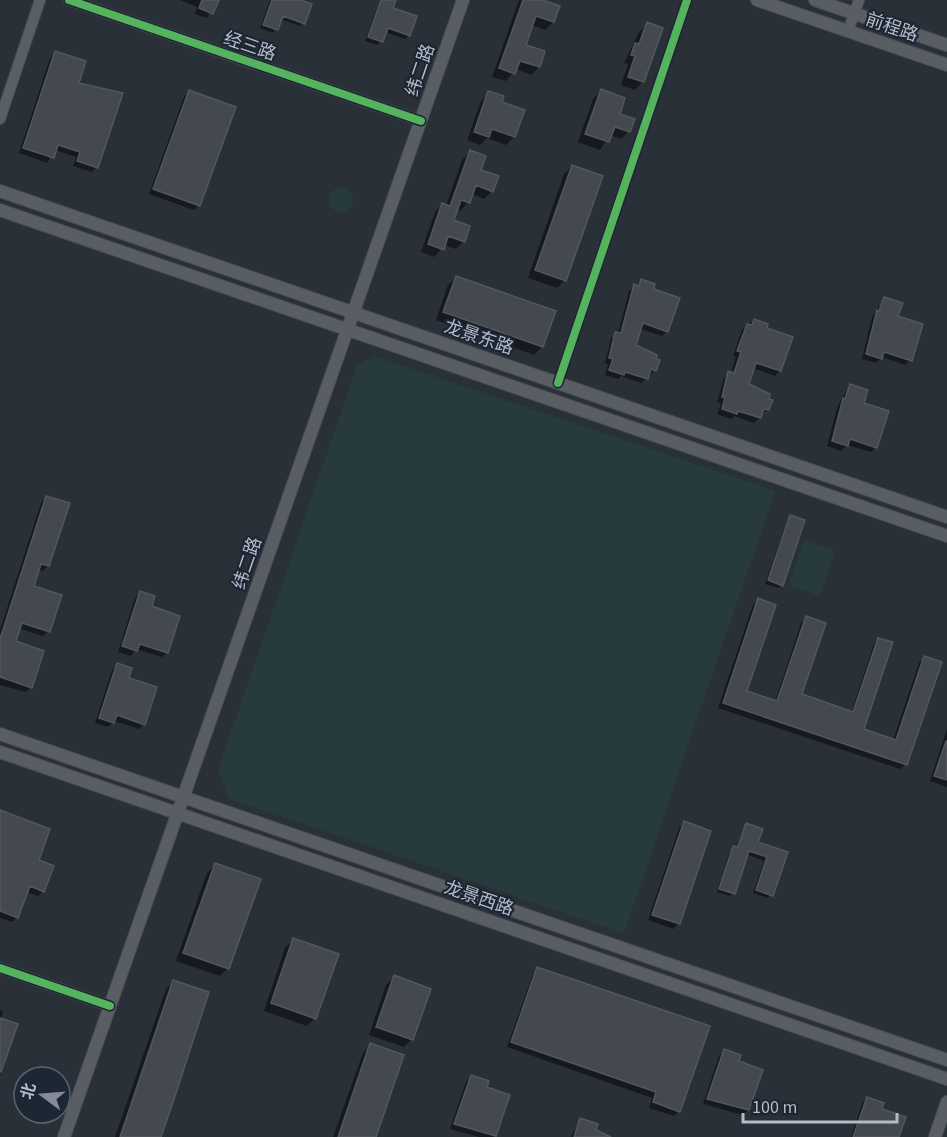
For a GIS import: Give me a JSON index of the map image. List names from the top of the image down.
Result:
{
  "streets": {
    "main road": [
      "前程路",
      "纬二路",
      "龙景东路",
      "龙景西路"
    ],
    "street": ["经三路"]
  },
  "crossings": [
    ["经三路", "纬二路"],
    ["纬二路", "龙景东路"],
    ["纬二路", "龙景西路"]
  ],
  "scale_bar": "100 m",
  "north": "left"
}
